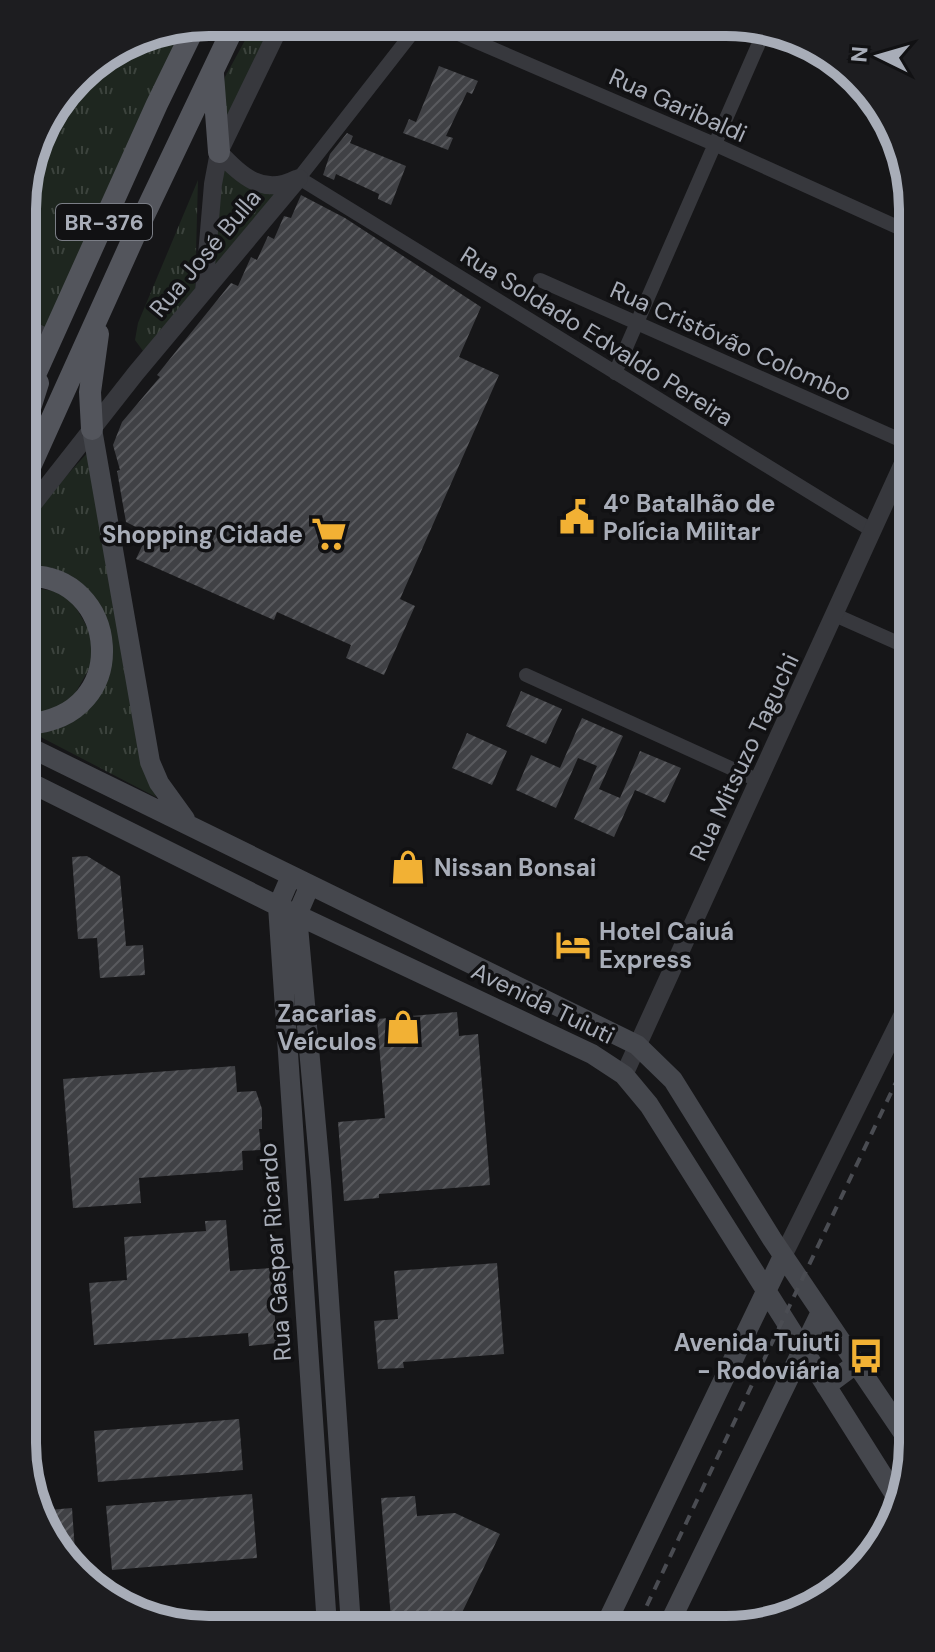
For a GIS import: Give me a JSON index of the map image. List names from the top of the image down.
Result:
{
  "streets": {
    "main road": ["BR-376", "Avenida Tuiuti", "Rua Gaspar Ricardo"],
    "street": [
      "Rua Garibaldi",
      "Rua José Bulla",
      "Rua Soldado Edvaldo Pereira",
      "Rua Cristóvão Colombo",
      "Rua Mitsuzo Taguchi"
    ]
  },
  "crossings": [
    ["Rua José Bulla", "Rua Soldado Edvaldo Pereira"],
    ["Rua Soldado Edvaldo Pereira", "Rua Mitsuzo Taguchi"],
    ["Rua Mitsuzo Taguchi", "Avenida Tuiuti"],
    ["Avenida Tuiuti", "Rua Gaspar Ricardo"]
  ],
  "places": {
    "public building": ["4º Batalhão de Polícia Militar"],
    "supermarket": ["Shopping Cidade"],
    "shop": ["Nissan Bonsai", "Zacarias Veículos"],
    "hotel": ["Hotel Caiuá Express"],
    "bus stop": ["Avenida Tuiuti - Rodoviária"]
  },
  "north": "left"
}
